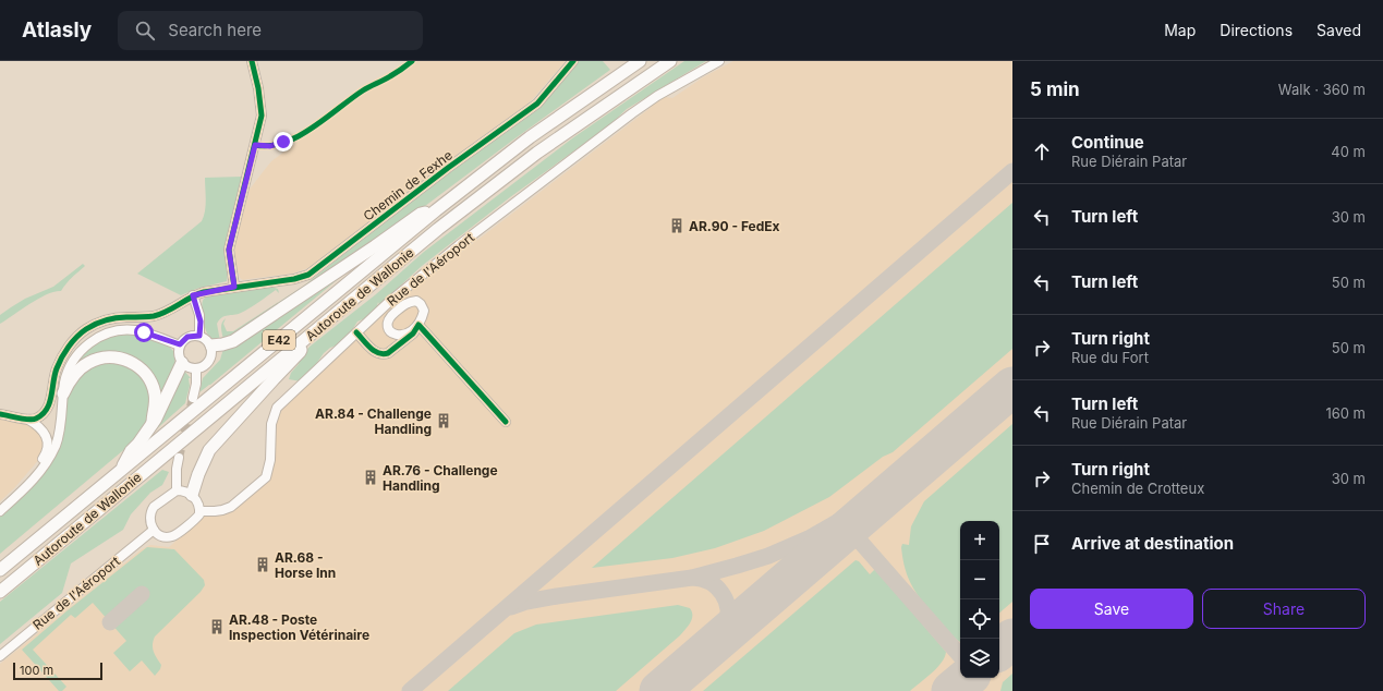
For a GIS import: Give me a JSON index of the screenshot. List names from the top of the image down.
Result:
{
  "streets": {
    "highway": ["Autoroute de Wallonie", "E42"],
    "street": ["Chemin de Fexhe", "Rue de l'Aéroport"]
  },
  "places": {
    "building": [
      "AR.90 - FedEx",
      "AR.84 - Challenge Handling",
      "AR.76 - Challenge Handling",
      "AR.68 - Horse Inn",
      "AR.48 - Poste Inspection Vétérinaire"
    ]
  },
  "scale_bar": "100 m",
  "page": {
    "header": "Atlasly",
    "search": "Search here",
    "nav": ["Map", "Directions", "Saved"],
    "heading": ["5 min", "Walk · 360 m"],
    "list": [
      ["Continue", "Rue Diérain Patar", "40 m"],
      ["Turn left", "30 m"],
      ["Turn left", "50 m"],
      ["Turn right", "Rue du Fort", "50 m"],
      ["Turn left", "Rue Diérain Patar", "160 m"],
      ["Turn right", "Chemin de Crotteux", "30 m"],
      "Arrive at destination"
    ],
    "map_buttons": ["+", "−"],
    "buttons": ["Save", "Share"],
    "scale": "100 m"
  }
}
